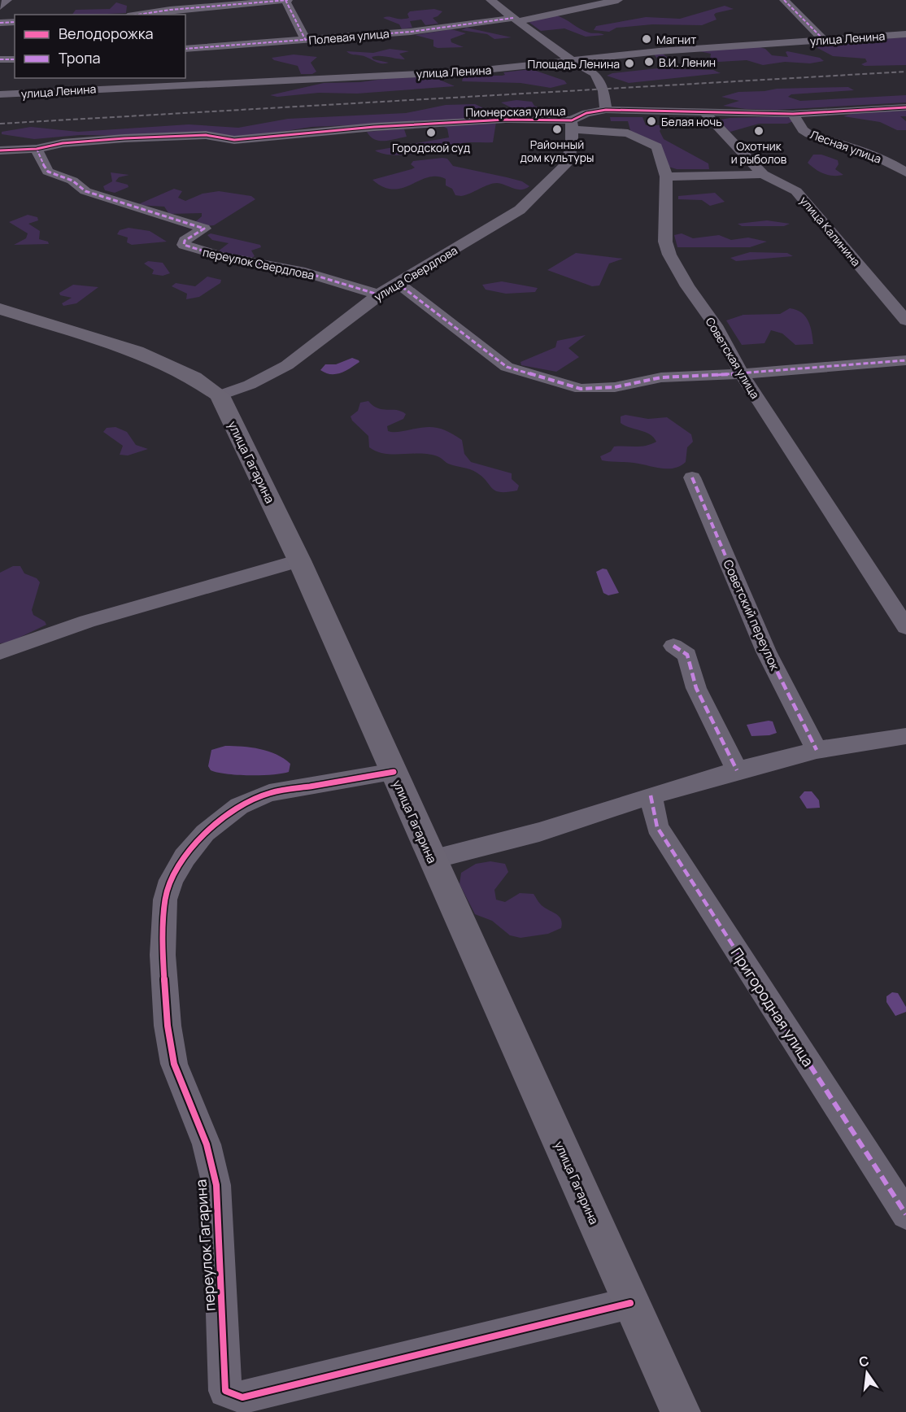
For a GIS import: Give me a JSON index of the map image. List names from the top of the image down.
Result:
{
  "streets": {
    "main road": ["улица Гагарина"],
    "street": [
      "Полевая улица",
      "улица Ленина",
      "Пионерская улица",
      "Лесная улица",
      "улица Калинина",
      "переулок Свердлова",
      "улица Свердлова",
      "Советская улица",
      "Советский переулок",
      "Пригородная улица",
      "переулок Гагарина"
    ]
  },
  "crossings": [
    ["Пионерская улица", "Лесная улица"],
    ["Пионерская улица", "улица Калинина"],
    ["Пионерская улица", "переулок Свердлова"],
    ["Пионерская улица", "улица Свердлова"],
    ["Пионерская улица", "Советская улица"],
    ["переулок Свердлова", "улица Свердлова"],
    ["улица Свердлова", "Советская улица"],
    ["улица Свердлова", "улица Гагарина"],
    ["улица Гагарина", "переулок Гагарина"]
  ],
  "places": [
    "Магнит",
    "В.И. Ленин",
    "Площадь Ленина",
    "Белая ночь",
    "Районный дом культуры",
    "Охотник и рыболов",
    "Городской суд"
  ],
  "legend": ["Велодорожка", "Тропа"],
  "north": "top"
}
